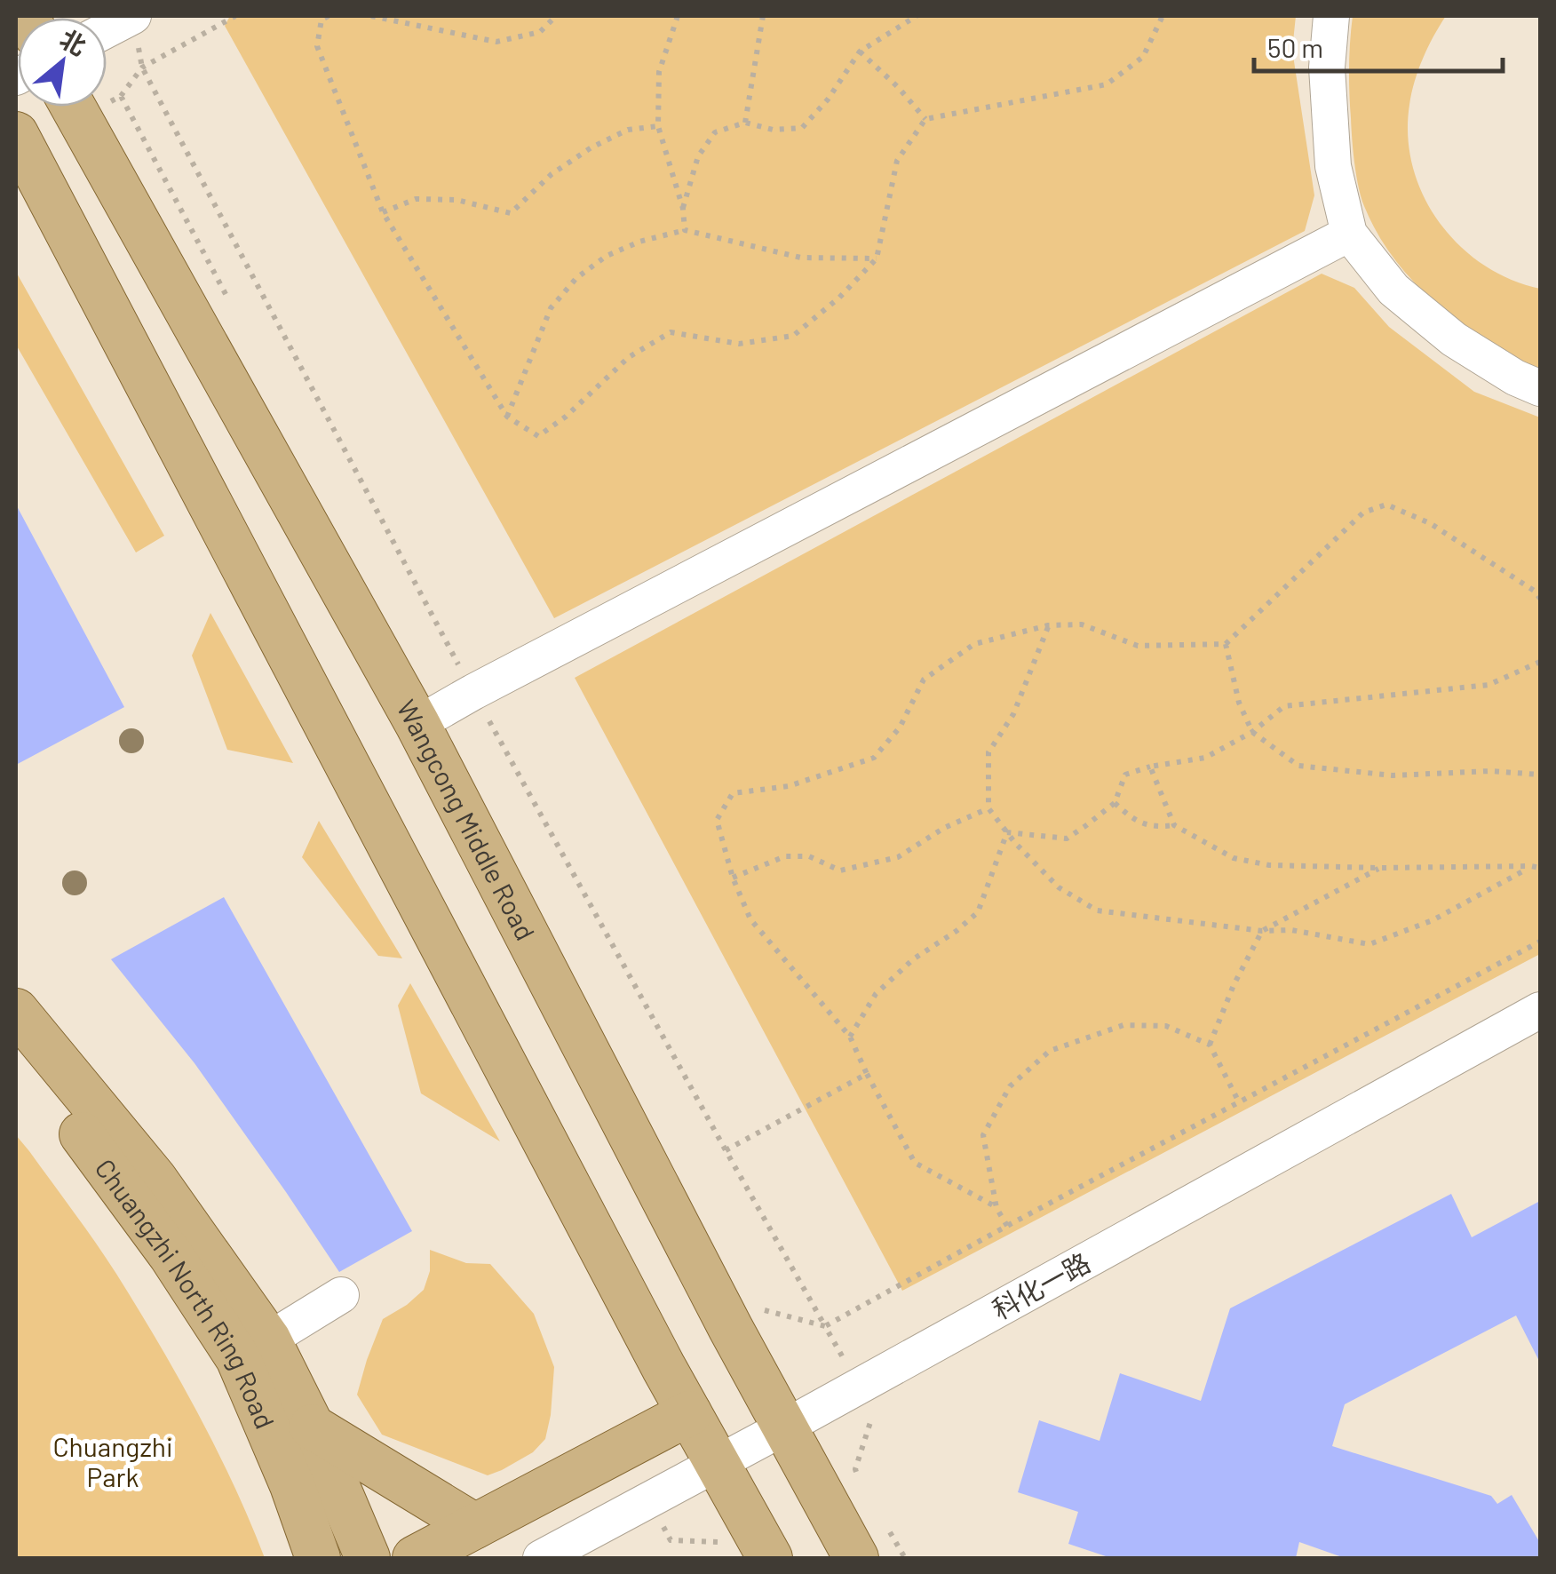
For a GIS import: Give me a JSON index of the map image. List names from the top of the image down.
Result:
{
  "streets": {
    "main road": ["Wangcong Middle Road", "Chuangzhi North Ring Road"],
    "street": ["科化一路"]
  },
  "crossings": [
    ["Wangcong Middle Road", "科化一路"]
  ],
  "parks": ["Chuangzhi Park"],
  "scale_bar": "50 m",
  "north": "top right"
}
